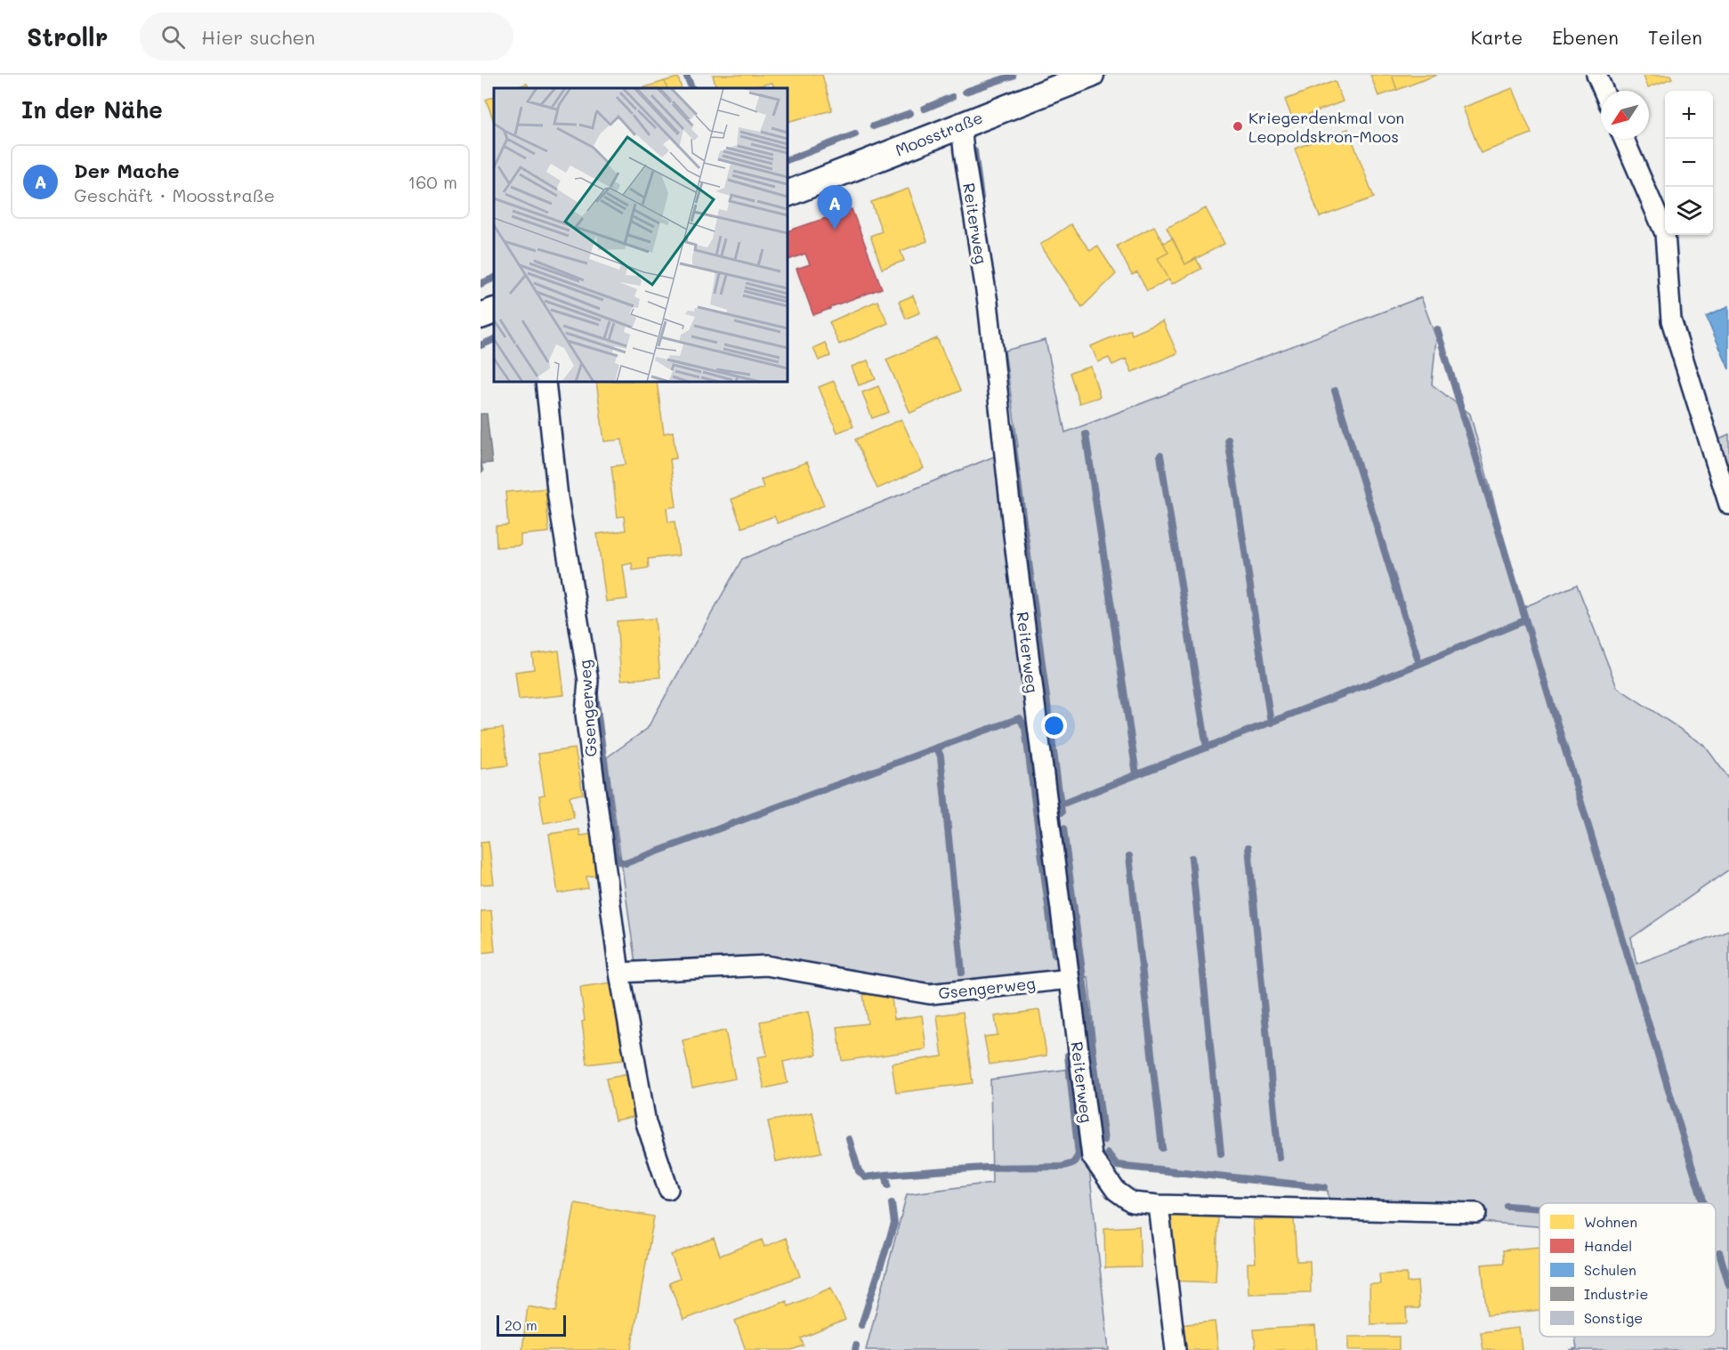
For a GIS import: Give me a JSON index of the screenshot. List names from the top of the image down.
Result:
{
  "streets": {
    "street": ["Moosstraße", "Reiterweg", "Gsengerweg"]
  },
  "crossings": [
    ["Moosstraße", "Reiterweg"],
    ["Reiterweg", "Gsengerweg"]
  ],
  "places": ["Kriegerdenkmal von Leopoldskron-Moos"],
  "legend": [
    "Wohnen",
    "Handel",
    "Schulen",
    "Industrie",
    "Sonstige"
  ],
  "scale_bar": "20 m",
  "north": "bottom left",
  "page": {
    "header": "Strollr",
    "search": "Hier suchen",
    "nav": ["Karte", "Ebenen", "Teilen"],
    "heading": "In der Nähe",
    "map_buttons": ["+", "−"],
    "list": [
      {
        "mark": "A",
        "name": "Der Mache",
        "note": "Geschäft · Moosstraße",
        "value": "160 m"
      }
    ],
    "pins": "A",
    "scale": "20 m"
  }
}
